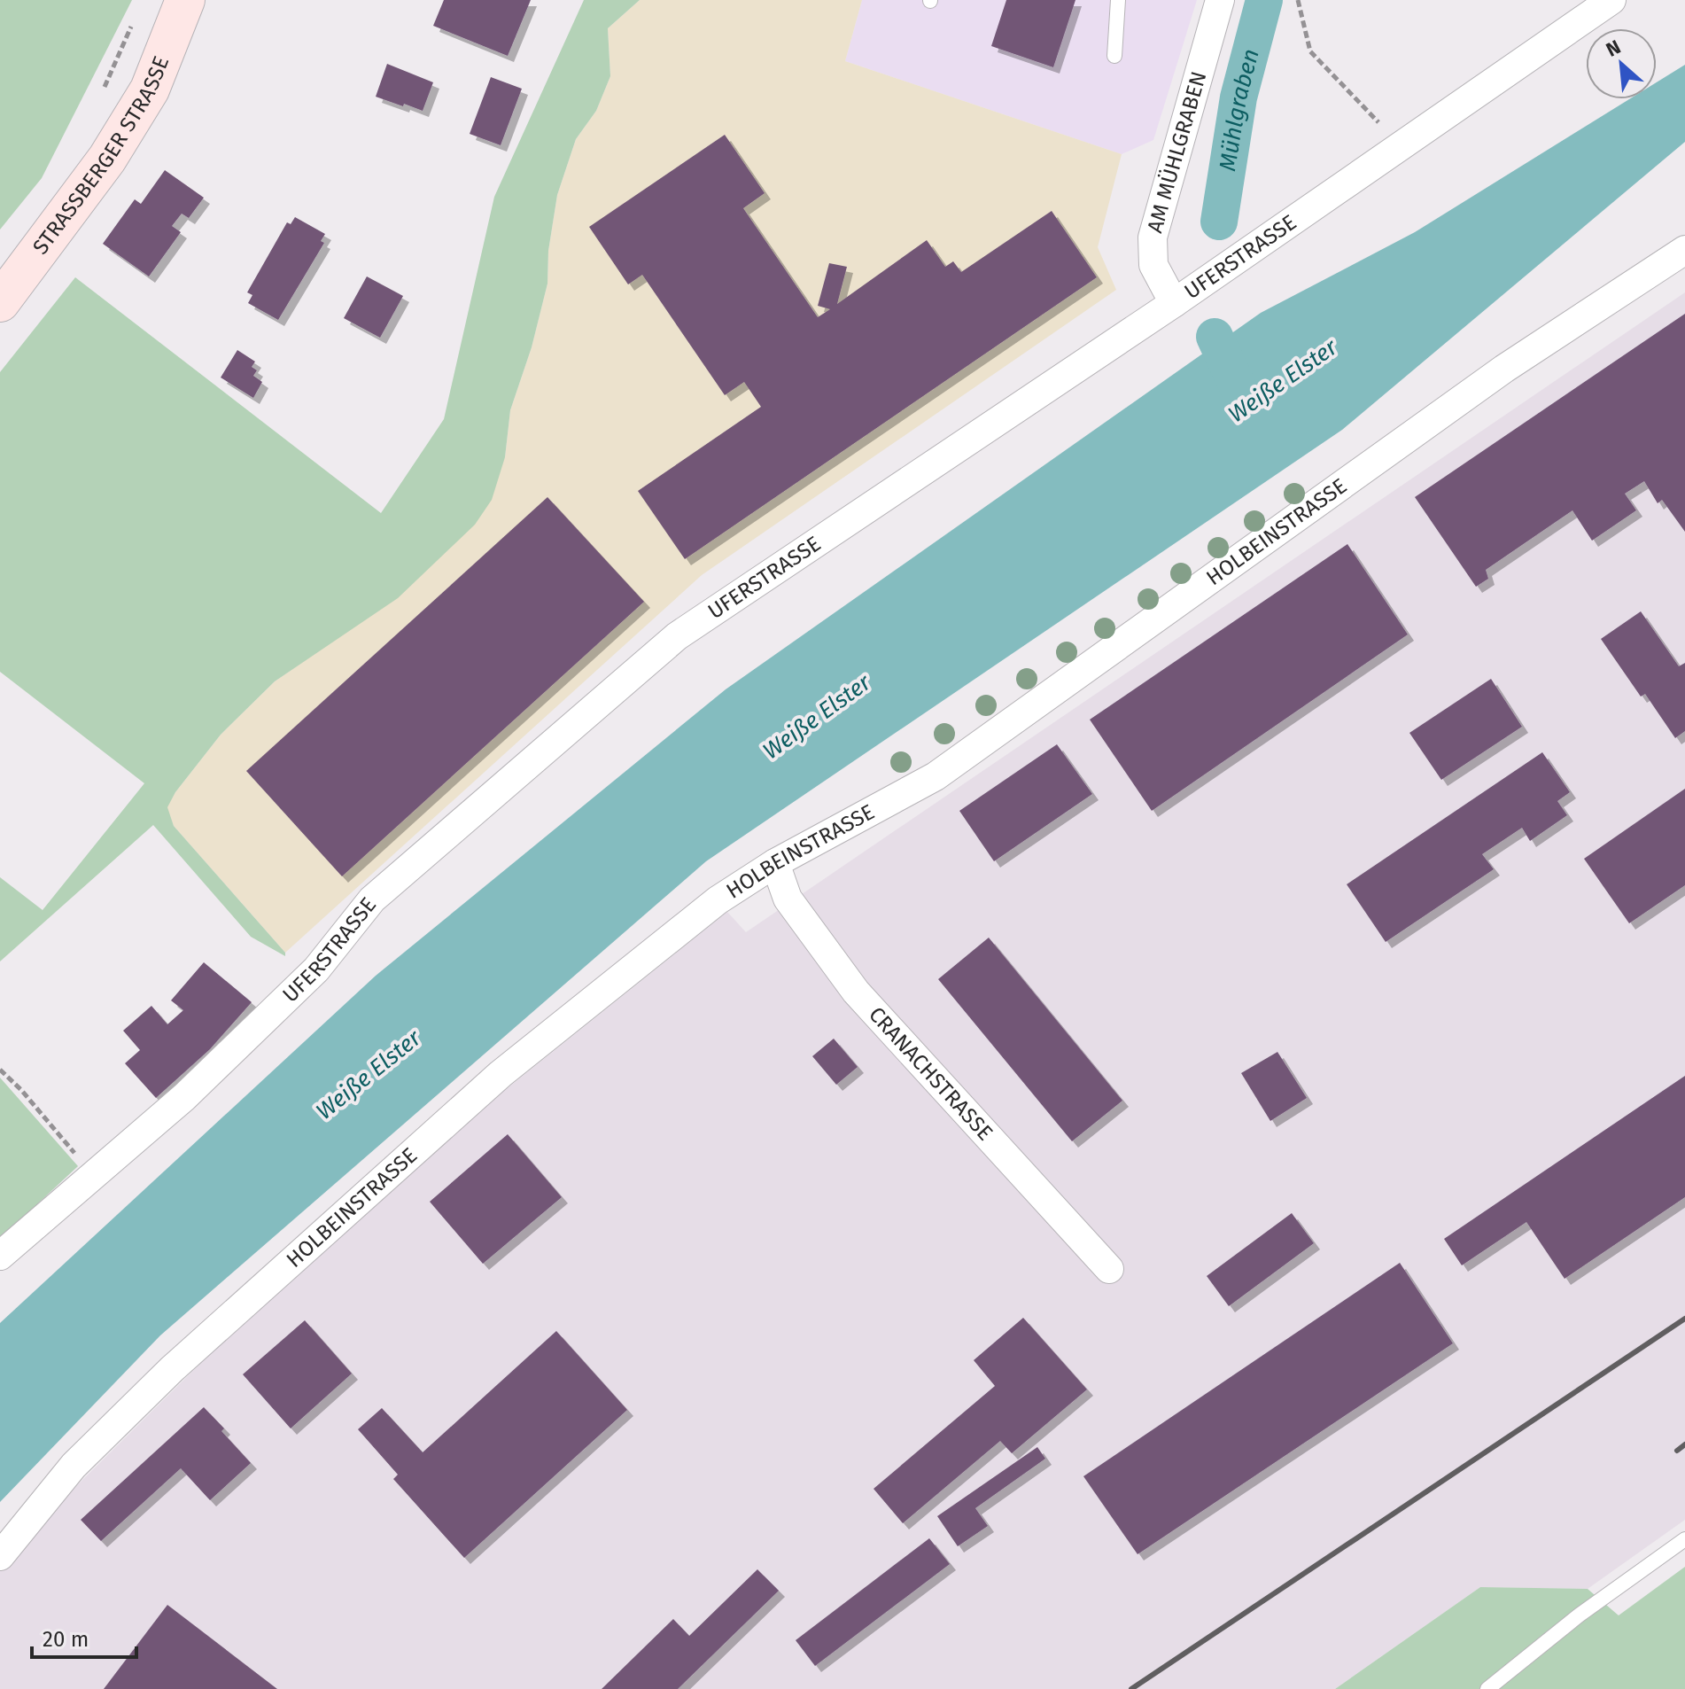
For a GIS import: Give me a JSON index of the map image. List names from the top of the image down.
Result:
{
  "streets": {
    "main road": ["STRASSBERGER STRASSE"],
    "street": [
      "AM MÜHLGRABEN",
      "UFERSTRASSE",
      "HOLBEINSTRASSE",
      "CRANACHSTRASSE"
    ]
  },
  "crossings": [
    ["AM MÜHLGRABEN", "UFERSTRASSE"],
    ["HOLBEINSTRASSE", "CRANACHSTRASSE"]
  ],
  "water": ["Mühlgraben", "Weiße Elster"],
  "scale_bar": "20 m",
  "north": "top left"
}
